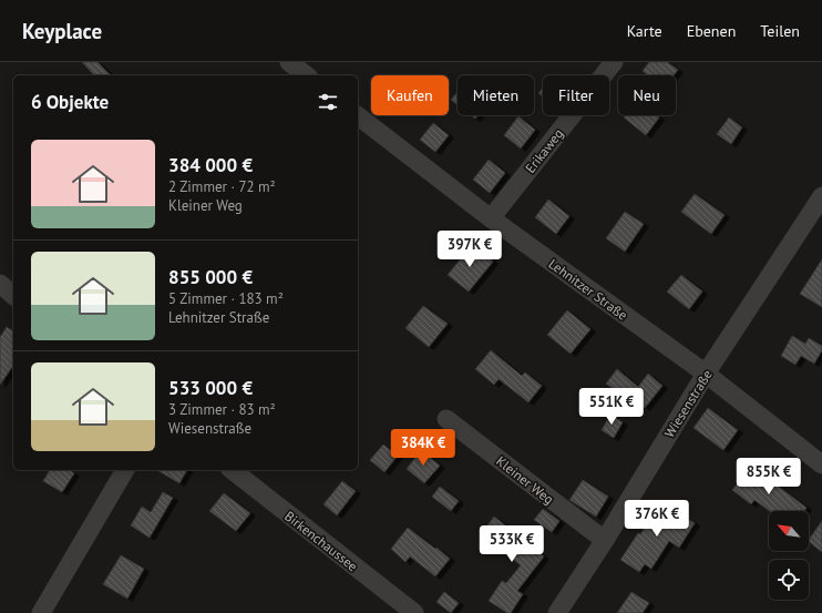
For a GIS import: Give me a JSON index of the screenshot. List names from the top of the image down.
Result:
{
  "streets": {
    "street": [
      "Erikaweg",
      "Lehnitzer Straße",
      "Wiesenstraße",
      "Kleiner Weg",
      "Birkenchaussee"
    ]
  },
  "crossings": [
    ["Erikaweg", "Lehnitzer Straße"],
    ["Lehnitzer Straße", "Wiesenstraße"],
    ["Wiesenstraße", "Kleiner Weg"]
  ],
  "north": "top left",
  "page": {
    "header": "Keyplace",
    "nav": ["Karte", "Ebenen", "Teilen"],
    "chip": [
      "Kaufen",
      "Mieten",
      "Filter",
      "Neu"
    ],
    "heading": "6 Objekte",
    "list": [
      {
        "name": "384 000 €",
        "note": "2 Zimmer · 72 m² · Kleiner Weg"
      },
      {
        "name": "855 000 €",
        "note": "5 Zimmer · 183 m² · Lehnitzer Straße"
      },
      {
        "name": "533 000 €",
        "note": "3 Zimmer · 83 m² · Wiesenstraße"
      }
    ],
    "price": [
      "397K €",
      "551K €",
      "384K €",
      "855K €",
      "376K €",
      "533K €"
    ]
  }
}
